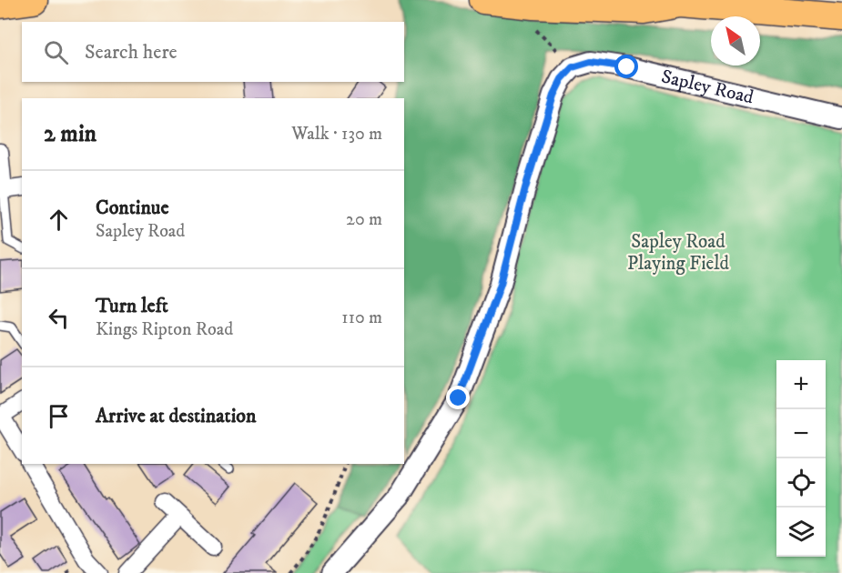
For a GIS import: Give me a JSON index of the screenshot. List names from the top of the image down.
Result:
{
  "streets": {
    "street": ["Sapley Road"]
  },
  "parks": ["Sapley Road Playing Field"],
  "north": "top left",
  "page": {
    "search": "Search here",
    "heading": ["2 min", "Walk · 130 m"],
    "list": [
      ["Continue", "Sapley Road", "20 m"],
      ["Turn left", "Kings Ripton Road", "110 m"],
      "Arrive at destination"
    ],
    "map_buttons": ["+", "−"]
  }
}
